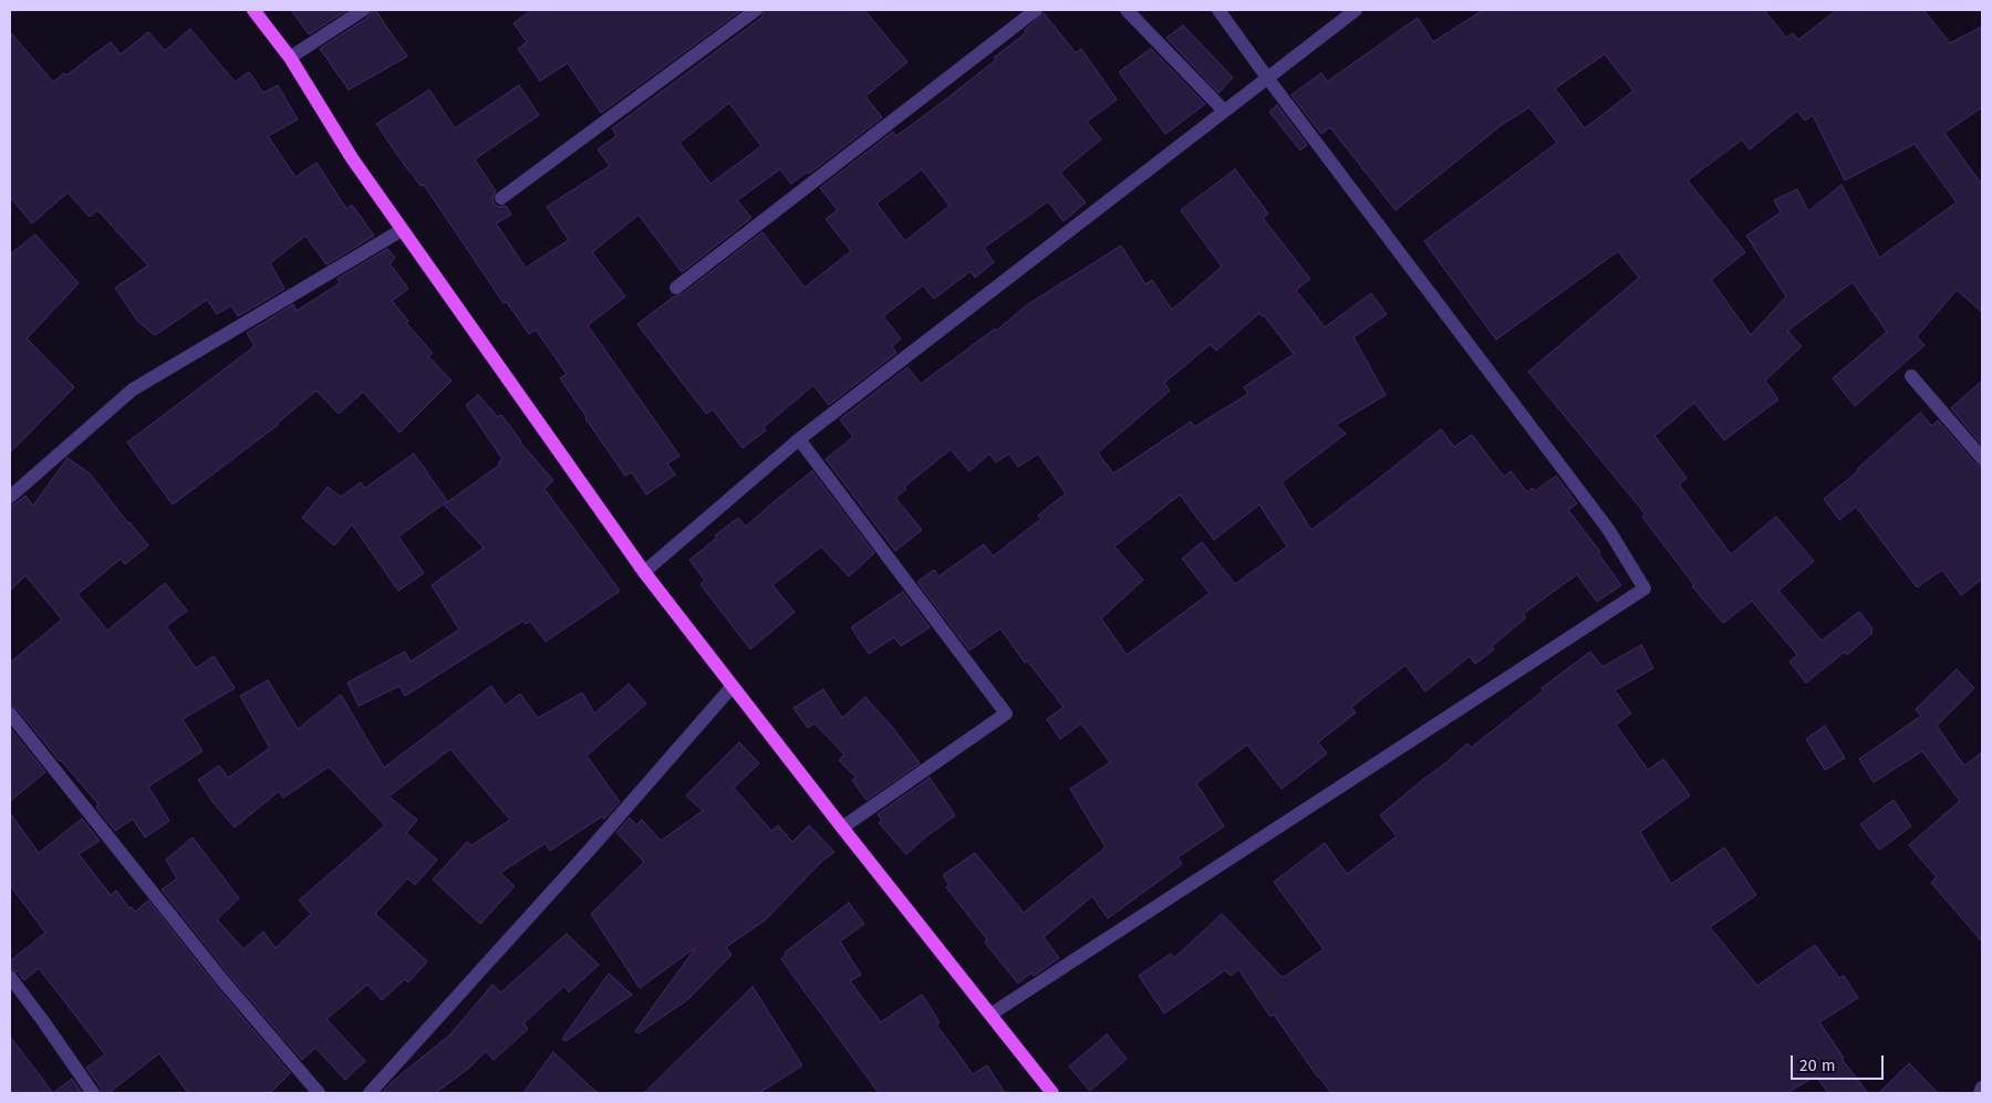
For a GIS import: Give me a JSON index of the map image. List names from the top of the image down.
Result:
{
  "scale_bar": "20 m"
}
